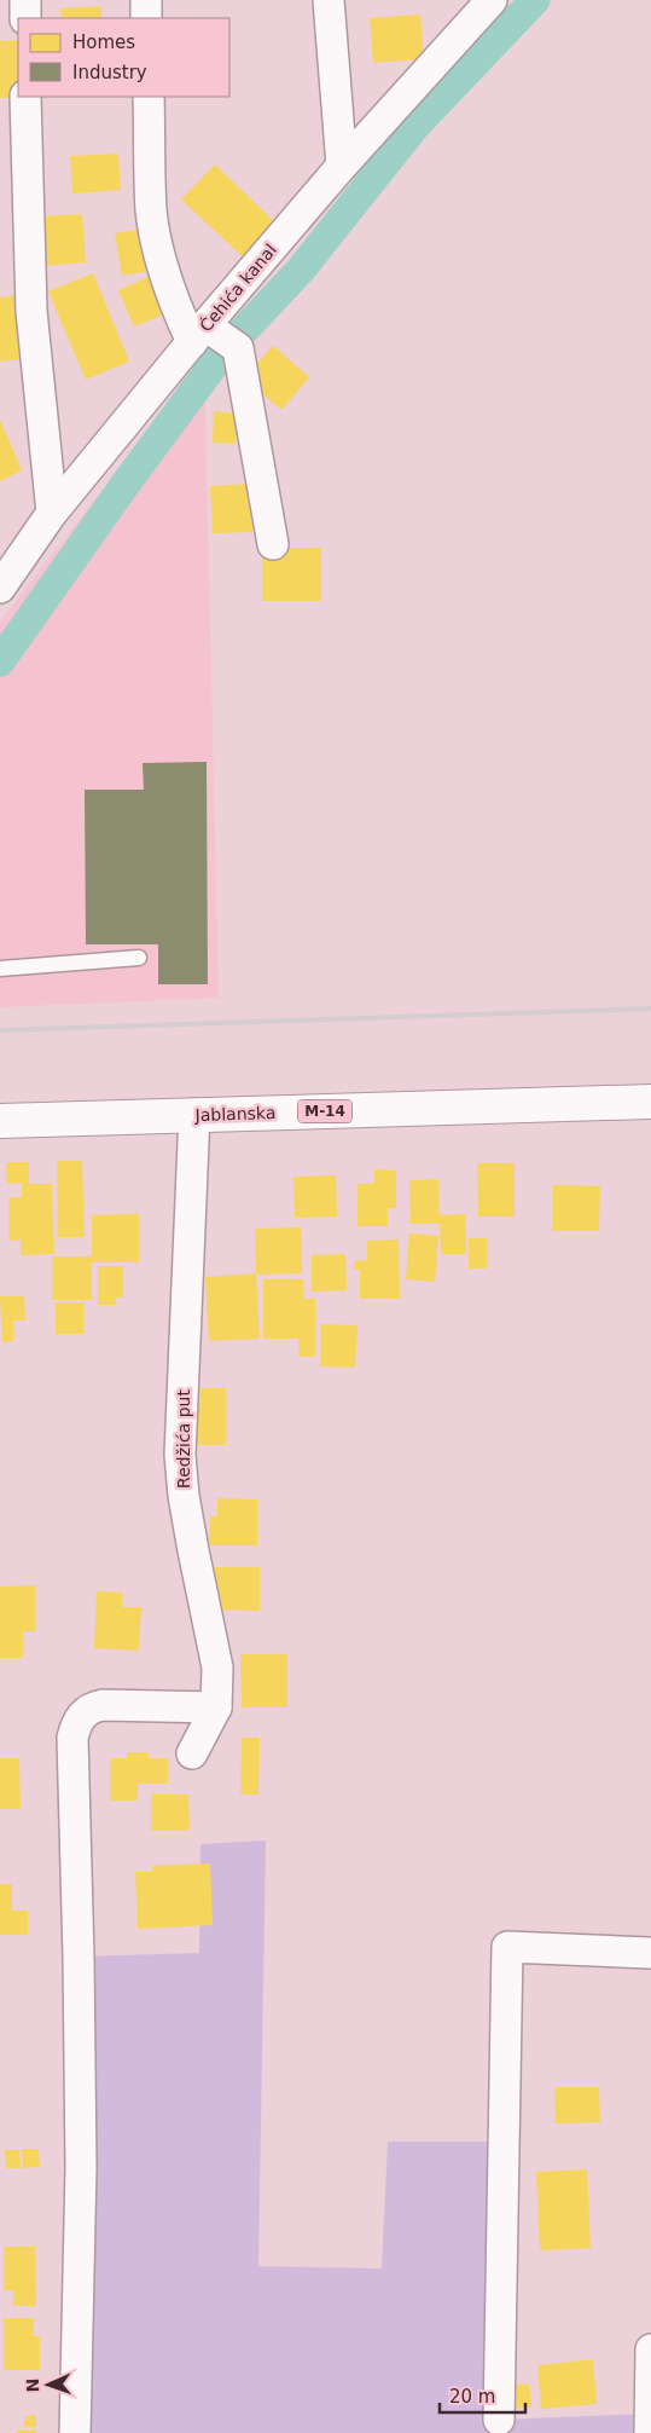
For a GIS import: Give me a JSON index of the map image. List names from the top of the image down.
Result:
{
  "streets": {
    "main road": ["M-14", "Jablanska"],
    "street": ["Ćehića kanal", "Redžića put"]
  },
  "crossings": [
    ["Jablanska", "Redžića put"]
  ],
  "legend": ["Homes", "Industry"],
  "scale_bar": "20 m",
  "north": "left"
}
